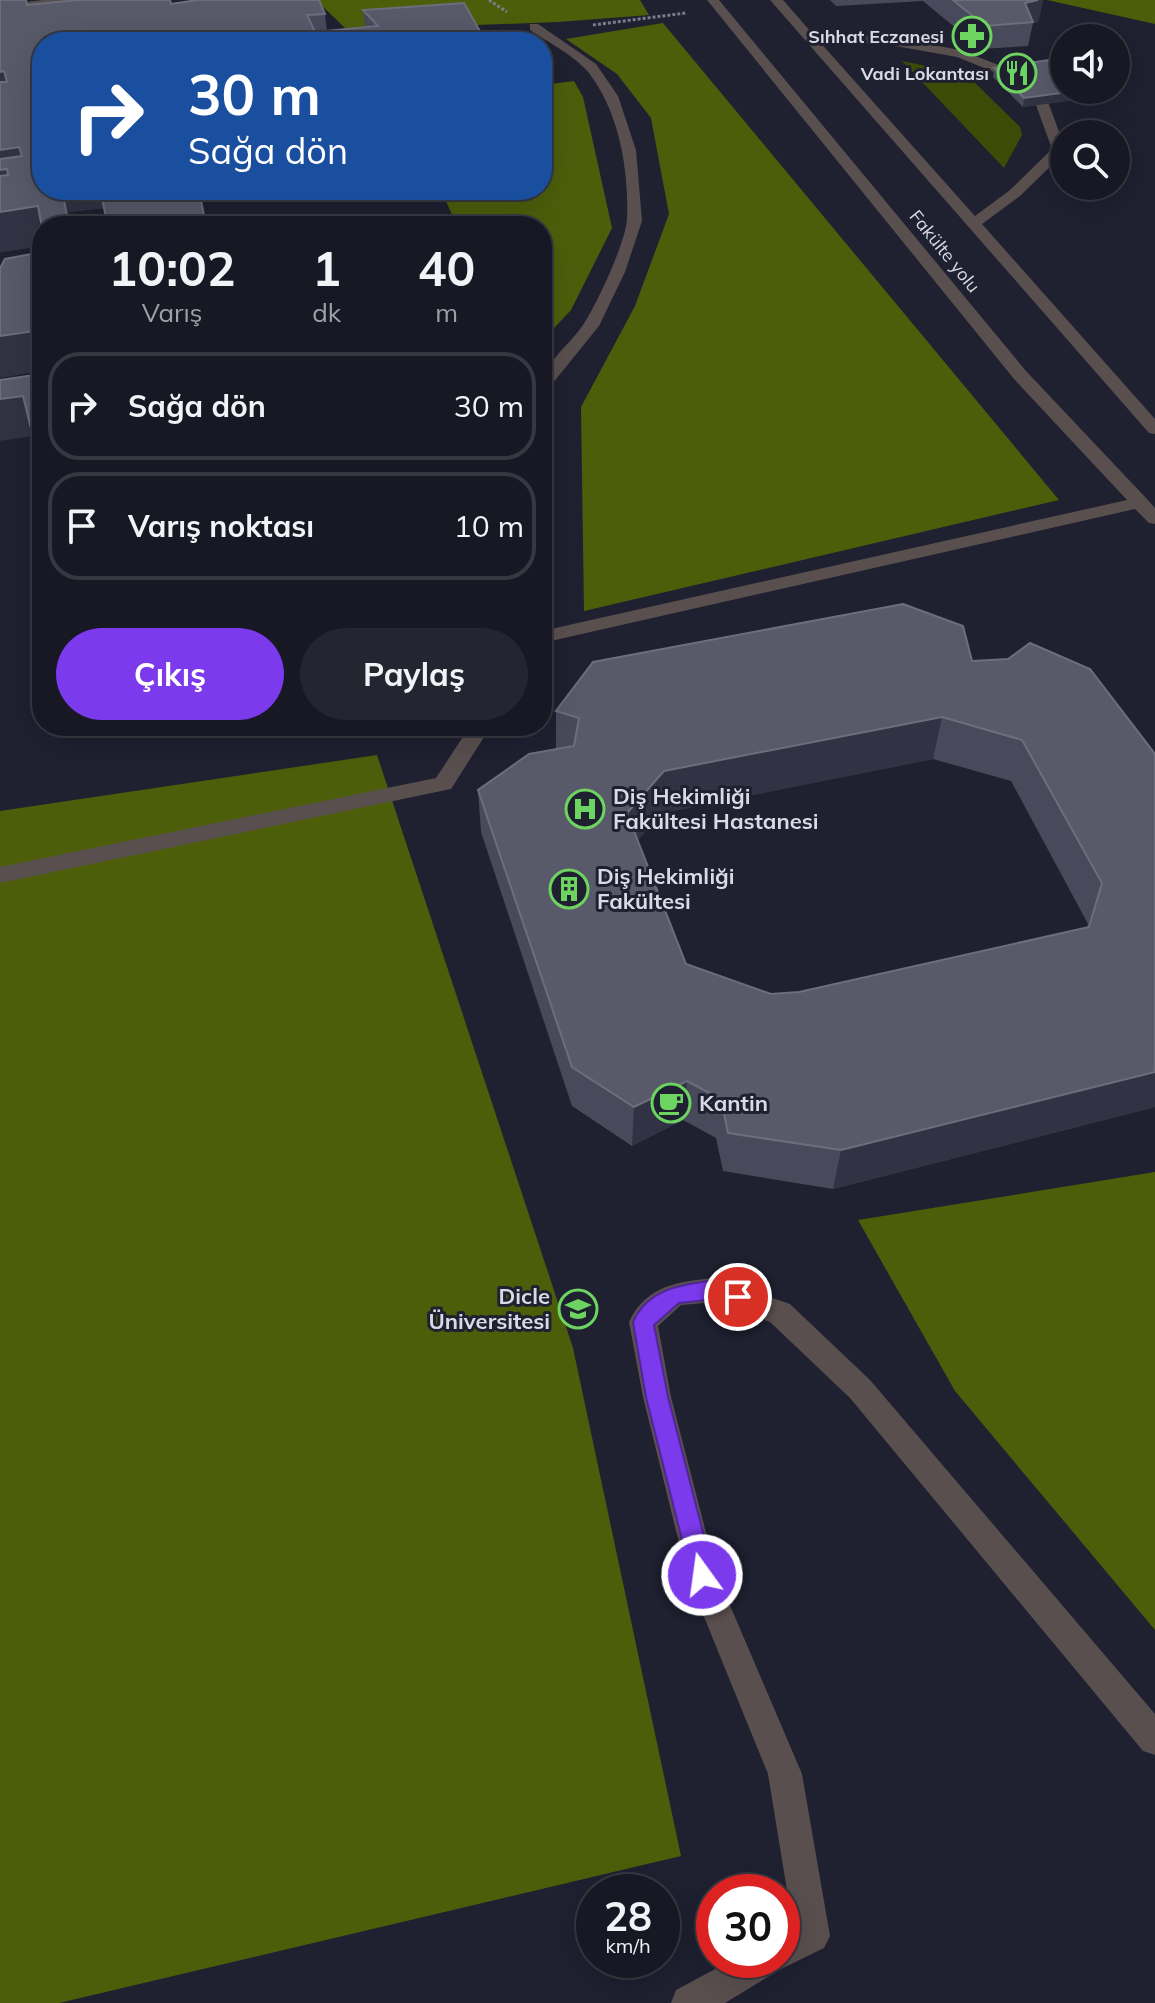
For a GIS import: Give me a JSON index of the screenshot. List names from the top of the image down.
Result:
{
  "streets": {
    "street": ["Fakülte yolu"]
  },
  "places": {
    "pharmacy": ["Sıhhat Eczanesi"],
    "restaurant": ["Vadi Lokantası"],
    "hospital": ["Diş Hekimliği Fakültesi Hastanesi"],
    "building": ["Diş Hekimliği Fakültesi"],
    "cafe": ["Kantin"],
    "school or university": ["Dicle Üniversitesi"]
  },
  "page": {
    "turn": ["30 m", "Sağa dön"],
    "eta": [
      "10:02",
      "Varış",
      "1",
      "dk",
      "40",
      "m"
    ],
    "list": [
      {
        "name": "Sağa dön",
        "value": "30 m"
      },
      {
        "name": "Varış noktası",
        "value": "10 m"
      }
    ],
    "buttons": ["Çıkış", "Paylaş"],
    "speed": "28 km/h",
    "limit": "30"
  }
}
